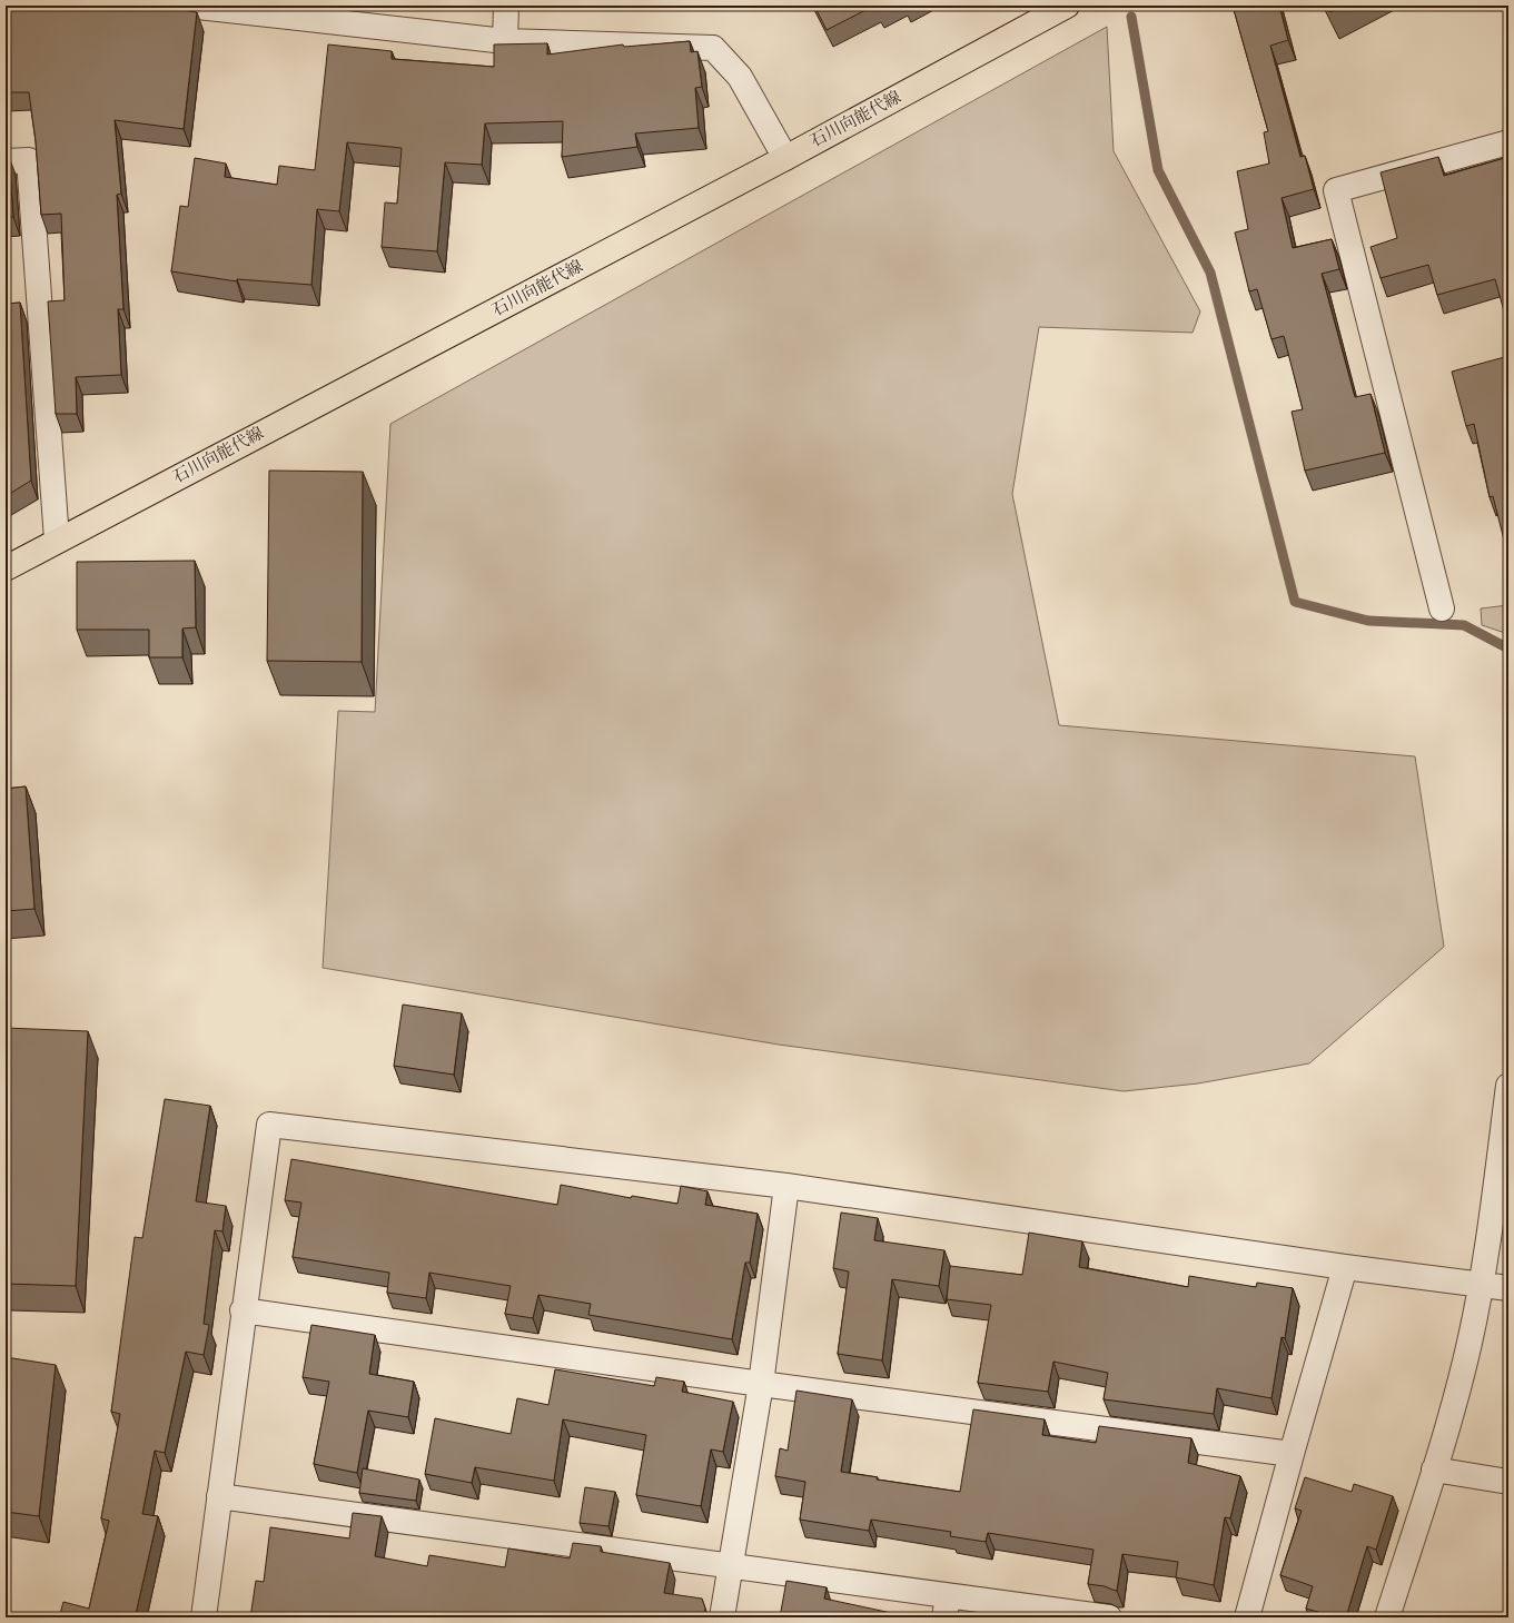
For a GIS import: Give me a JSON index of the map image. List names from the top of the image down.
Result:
{
  "streets": {
    "main road": ["石川向能代線"]
  }
}
